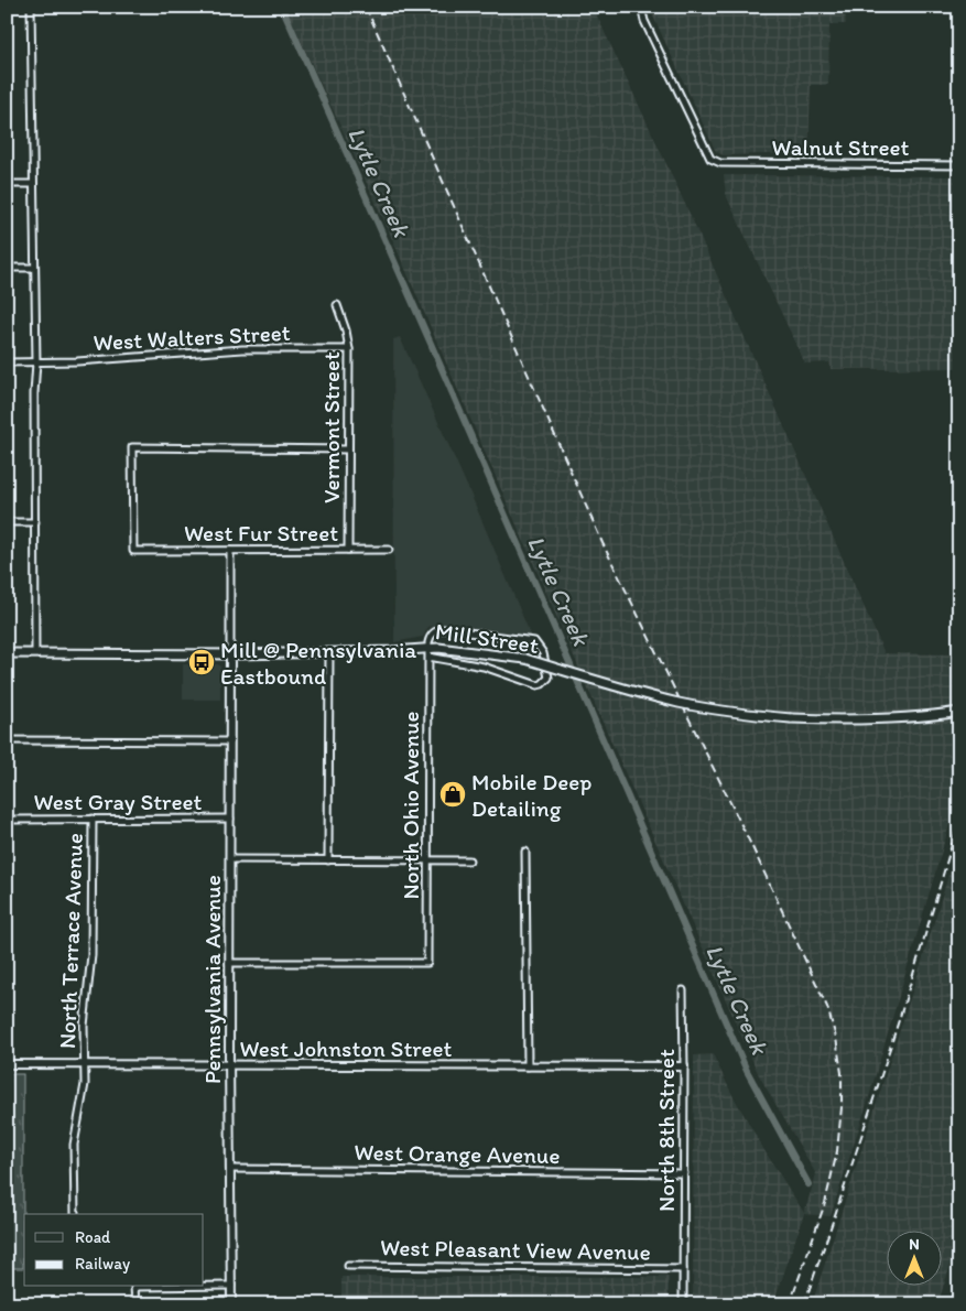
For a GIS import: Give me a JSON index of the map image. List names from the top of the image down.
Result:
{
  "streets": {
    "main road": ["Mill Street"],
    "street": [
      "Walnut Street",
      "West Walters Street",
      "Vermont Street",
      "West Fur Street",
      "West Gray Street",
      "North Ohio Avenue",
      "North Terrace Avenue",
      "Pennsylvania Avenue",
      "West Johnston Street",
      "North 8th Street",
      "West Orange Avenue",
      "West Pleasant View Avenue"
    ]
  },
  "crossings": [
    ["West Walters Street", "Vermont Street"],
    ["Vermont Street", "West Fur Street"],
    ["Mill Street", "North Ohio Avenue"],
    ["Mill Street", "Pennsylvania Avenue"],
    ["West Gray Street", "North Terrace Avenue"],
    ["West Gray Street", "Pennsylvania Avenue"],
    ["North Ohio Avenue", "Pennsylvania Avenue"],
    ["North Terrace Avenue", "West Johnston Street"],
    ["Pennsylvania Avenue", "West Johnston Street"],
    ["Pennsylvania Avenue", "West Orange Avenue"],
    ["West Johnston Street", "North 8th Street"],
    ["North 8th Street", "West Orange Avenue"],
    ["North 8th Street", "West Pleasant View Avenue"]
  ],
  "water": ["Lytle Creek"],
  "places": {
    "bus stop": ["Mill @ Pennsylvania Eastbound"],
    "shop": ["Mobile Deep Detailing"]
  },
  "legend": ["Road", "Railway"],
  "north": "top"
}
